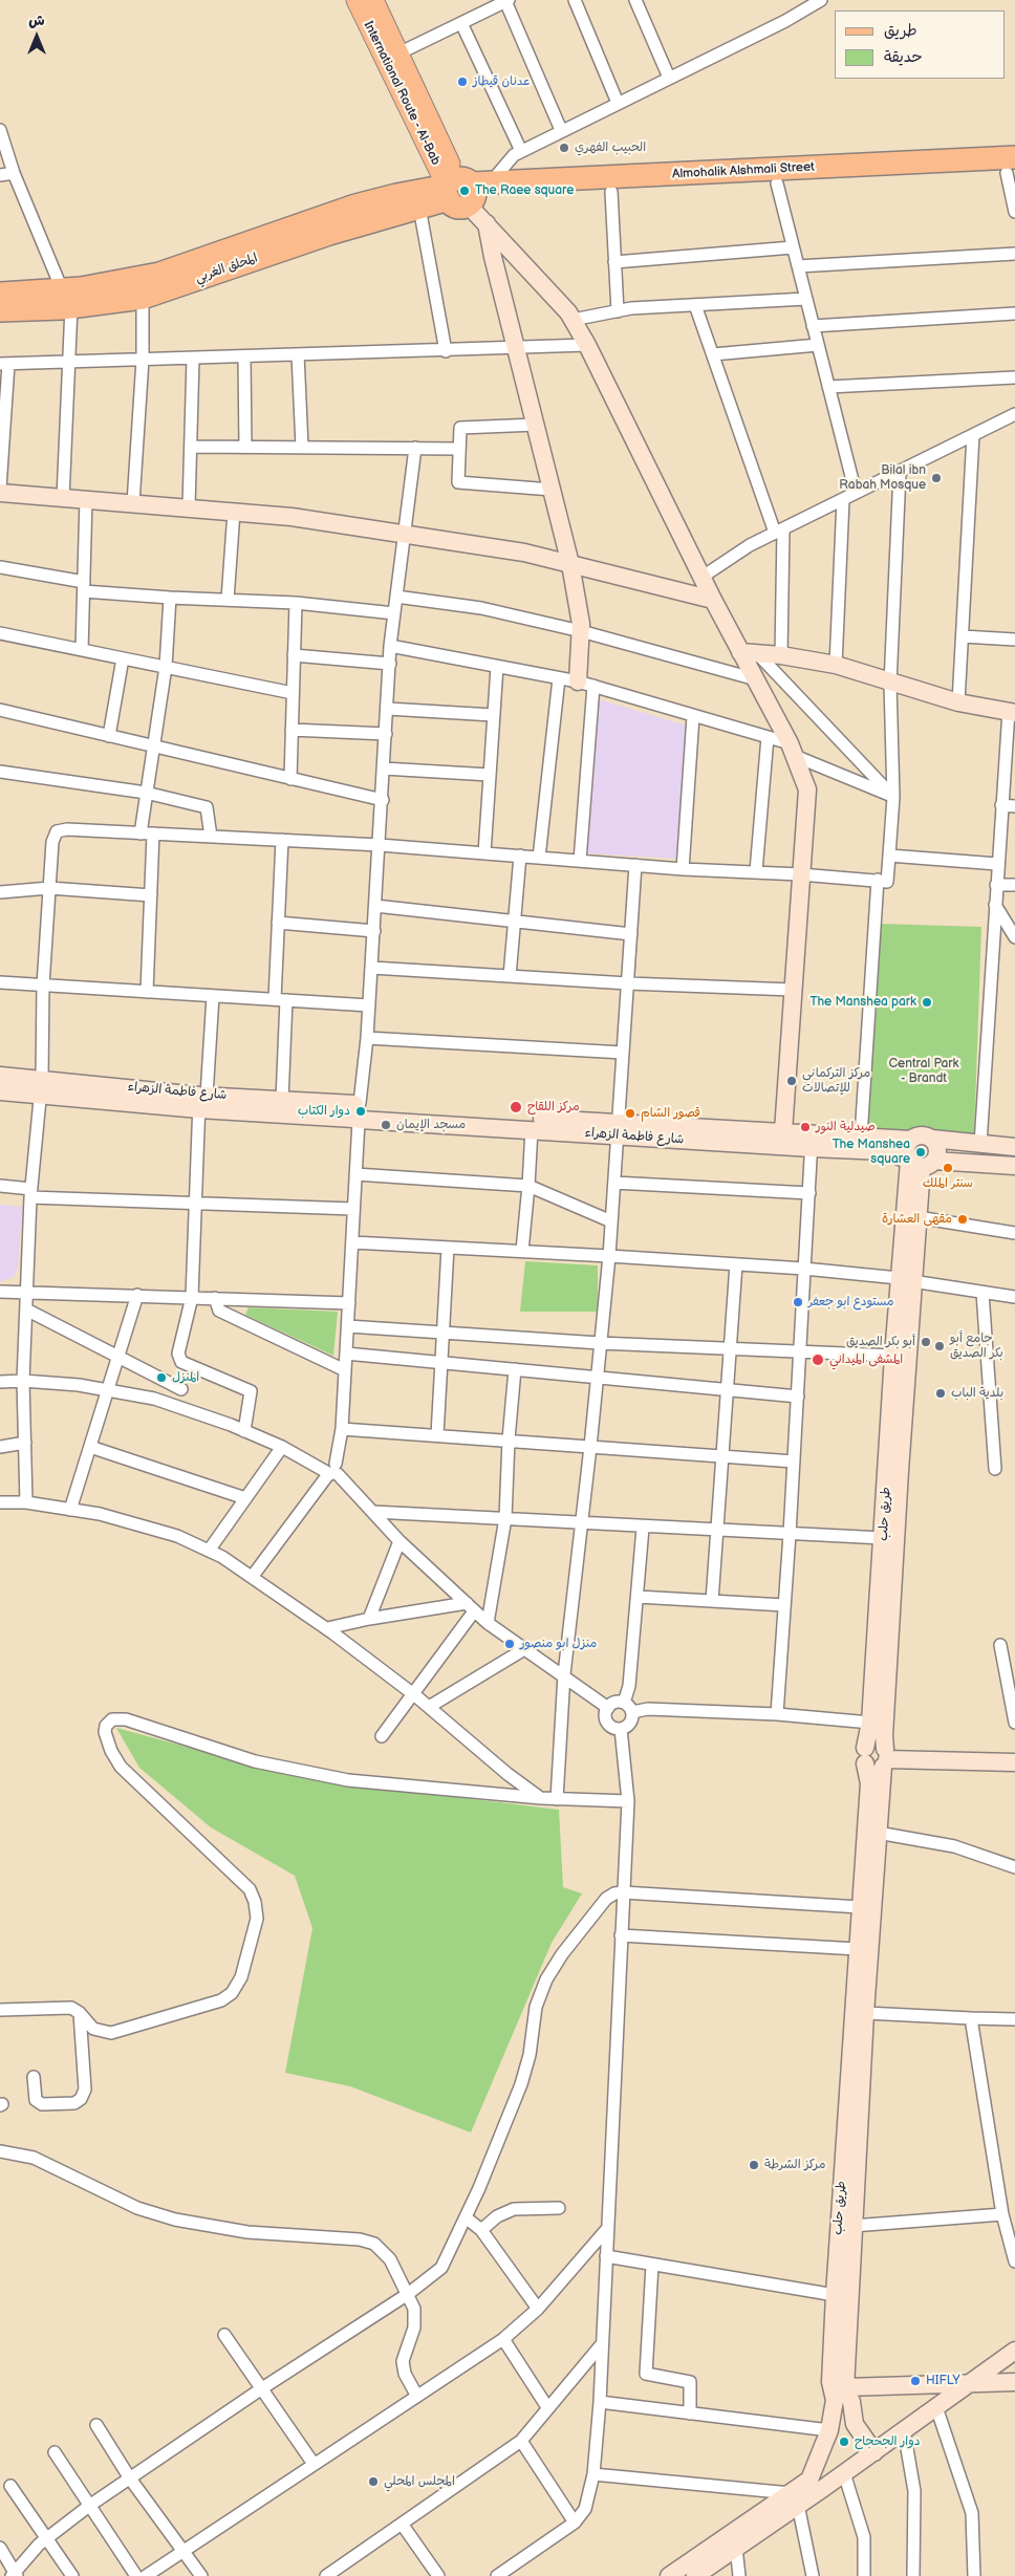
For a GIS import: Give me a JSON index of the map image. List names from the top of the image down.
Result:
{
  "streets": {
    "highway": ["Almohalik Alshmali Street", "المحلق الغربي"],
    "main road": ["International Route - Al-Bab", "شارع فاطمة الزهراء", "طريق حلب"]
  },
  "crossings": [
    ["International Route - Al-Bab", "Almohalik Alshmali Street"],
    ["International Route - Al-Bab", "المحلق الغربي"],
    ["Almohalik Alshmali Street", "المحلق الغربي"]
  ],
  "parks": ["Central Park - Brandt"],
  "places": [
    "عدنان قيطاز",
    "الحبيب الفهري",
    "The Raee square",
    "Bilal ibn Rabah Mosque",
    "The Manshea park",
    "مركز التركماني للإتصالات",
    "مركز اللقاح",
    "دوار الكتاب",
    "قصور الشام",
    "مسجد الإيمان",
    "صيدلية النور",
    "The Manshea square",
    "سنتر الملك",
    "مقهى العشارة",
    "مستودع ابو جعفر",
    "أبو بكر الصديق",
    "جامع أبو بكر الصديق",
    "المشفى الميداني",
    "المنزل",
    "بلدية الباب",
    "منزل ابو منصور",
    "مركز الشرطة",
    "HIFLY",
    "دوار الجحجاح",
    "المجلس المحلي"
  ],
  "legend": ["طريق", "حديقة"],
  "north": "top"
}
